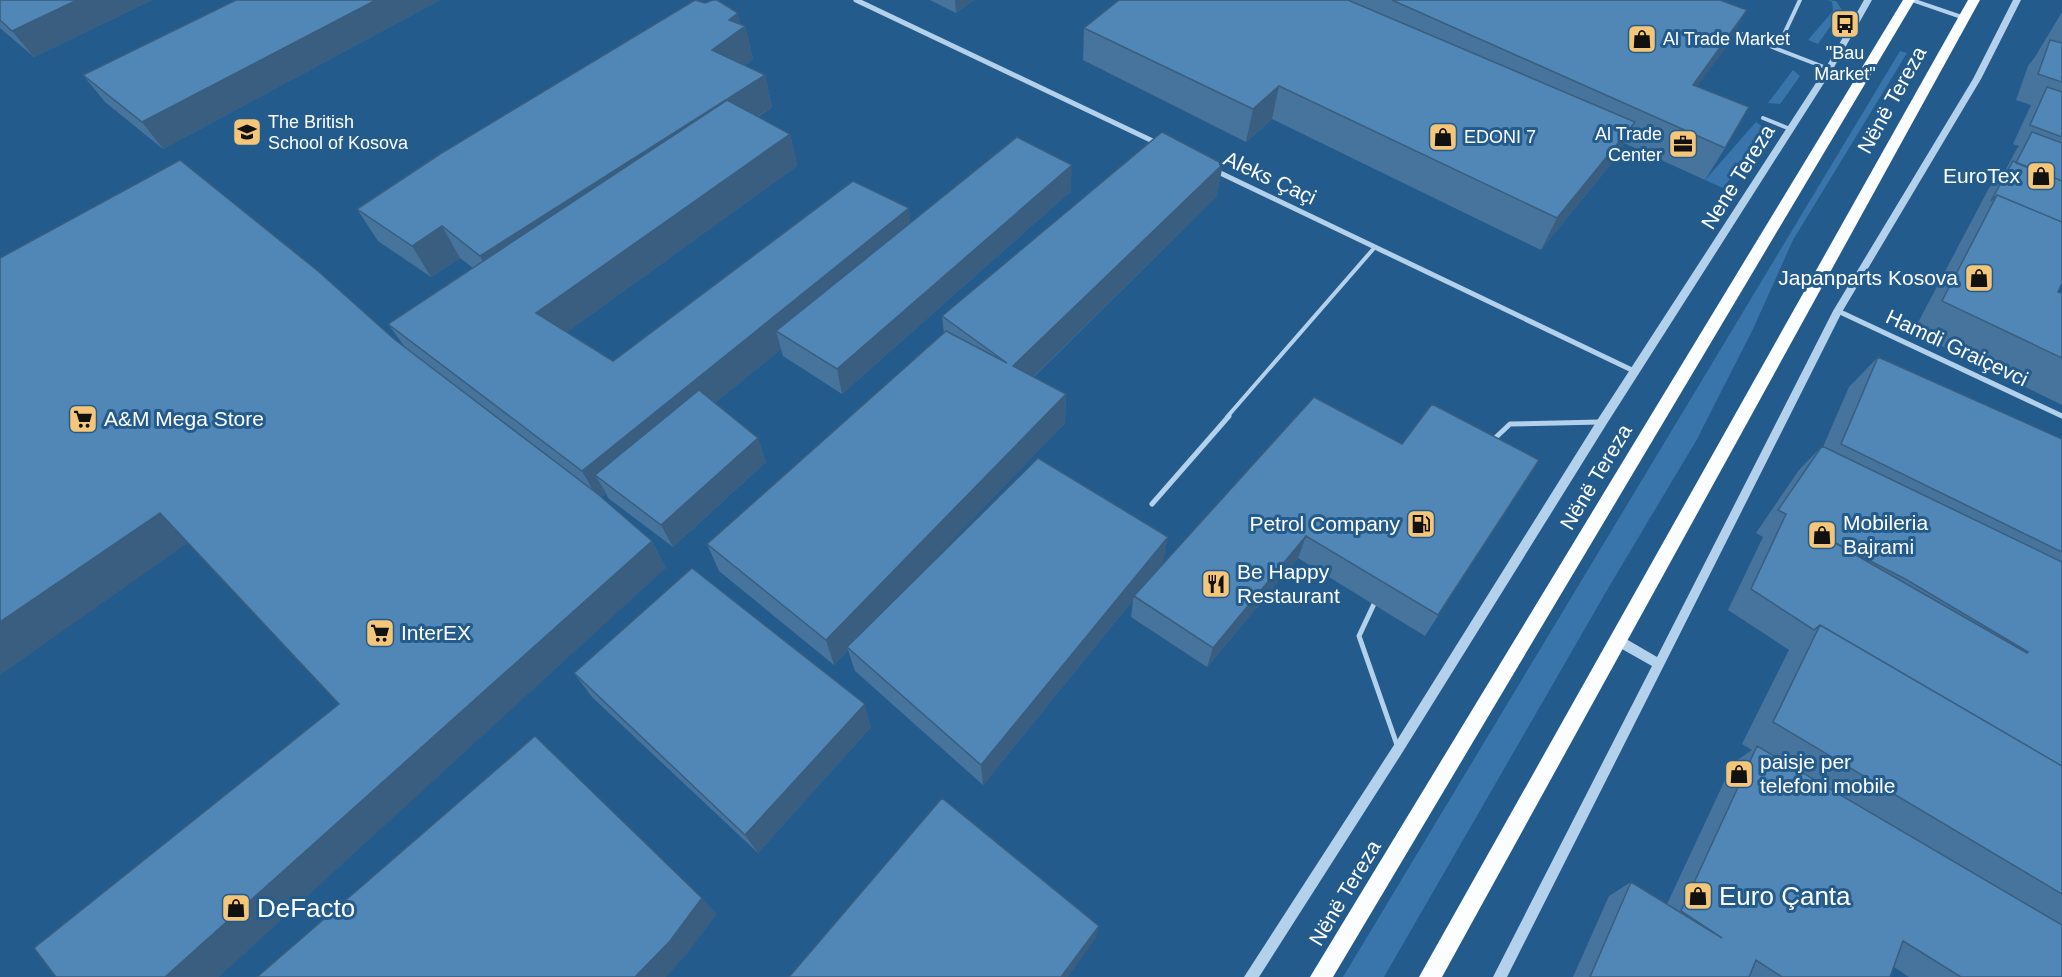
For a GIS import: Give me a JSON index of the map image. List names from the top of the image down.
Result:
{
  "streets": {
    "highway": ["Nënë Tereza"],
    "street": ["Nene Tereza", "Aleks Çaçi", "Hamdi Graiçevci"]
  },
  "crossings": [
    ["Nënë Tereza", "Nene Tereza"],
    ["Nënë Tereza", "Aleks Çaçi"],
    ["Nene Tereza", "Aleks Çaçi"]
  ],
  "places": {
    "bus stop": ["\"Bau Market\""],
    "shop": [
      "Al Trade Market",
      "EDONI 7",
      "EuroTex",
      "Japanparts Kosova",
      "Mobileria Bajrami",
      "paisje per telefoni mobile",
      "Euro Çanta",
      "DeFacto"
    ],
    "school or university": ["The British School of Kosova"],
    "office": ["Al Trade Center"],
    "supermarket": ["A&M Mega Store", "InterEX"],
    "fuel station": ["Petrol Company"],
    "restaurant": ["Be Happy Restaurant"]
  }
}
